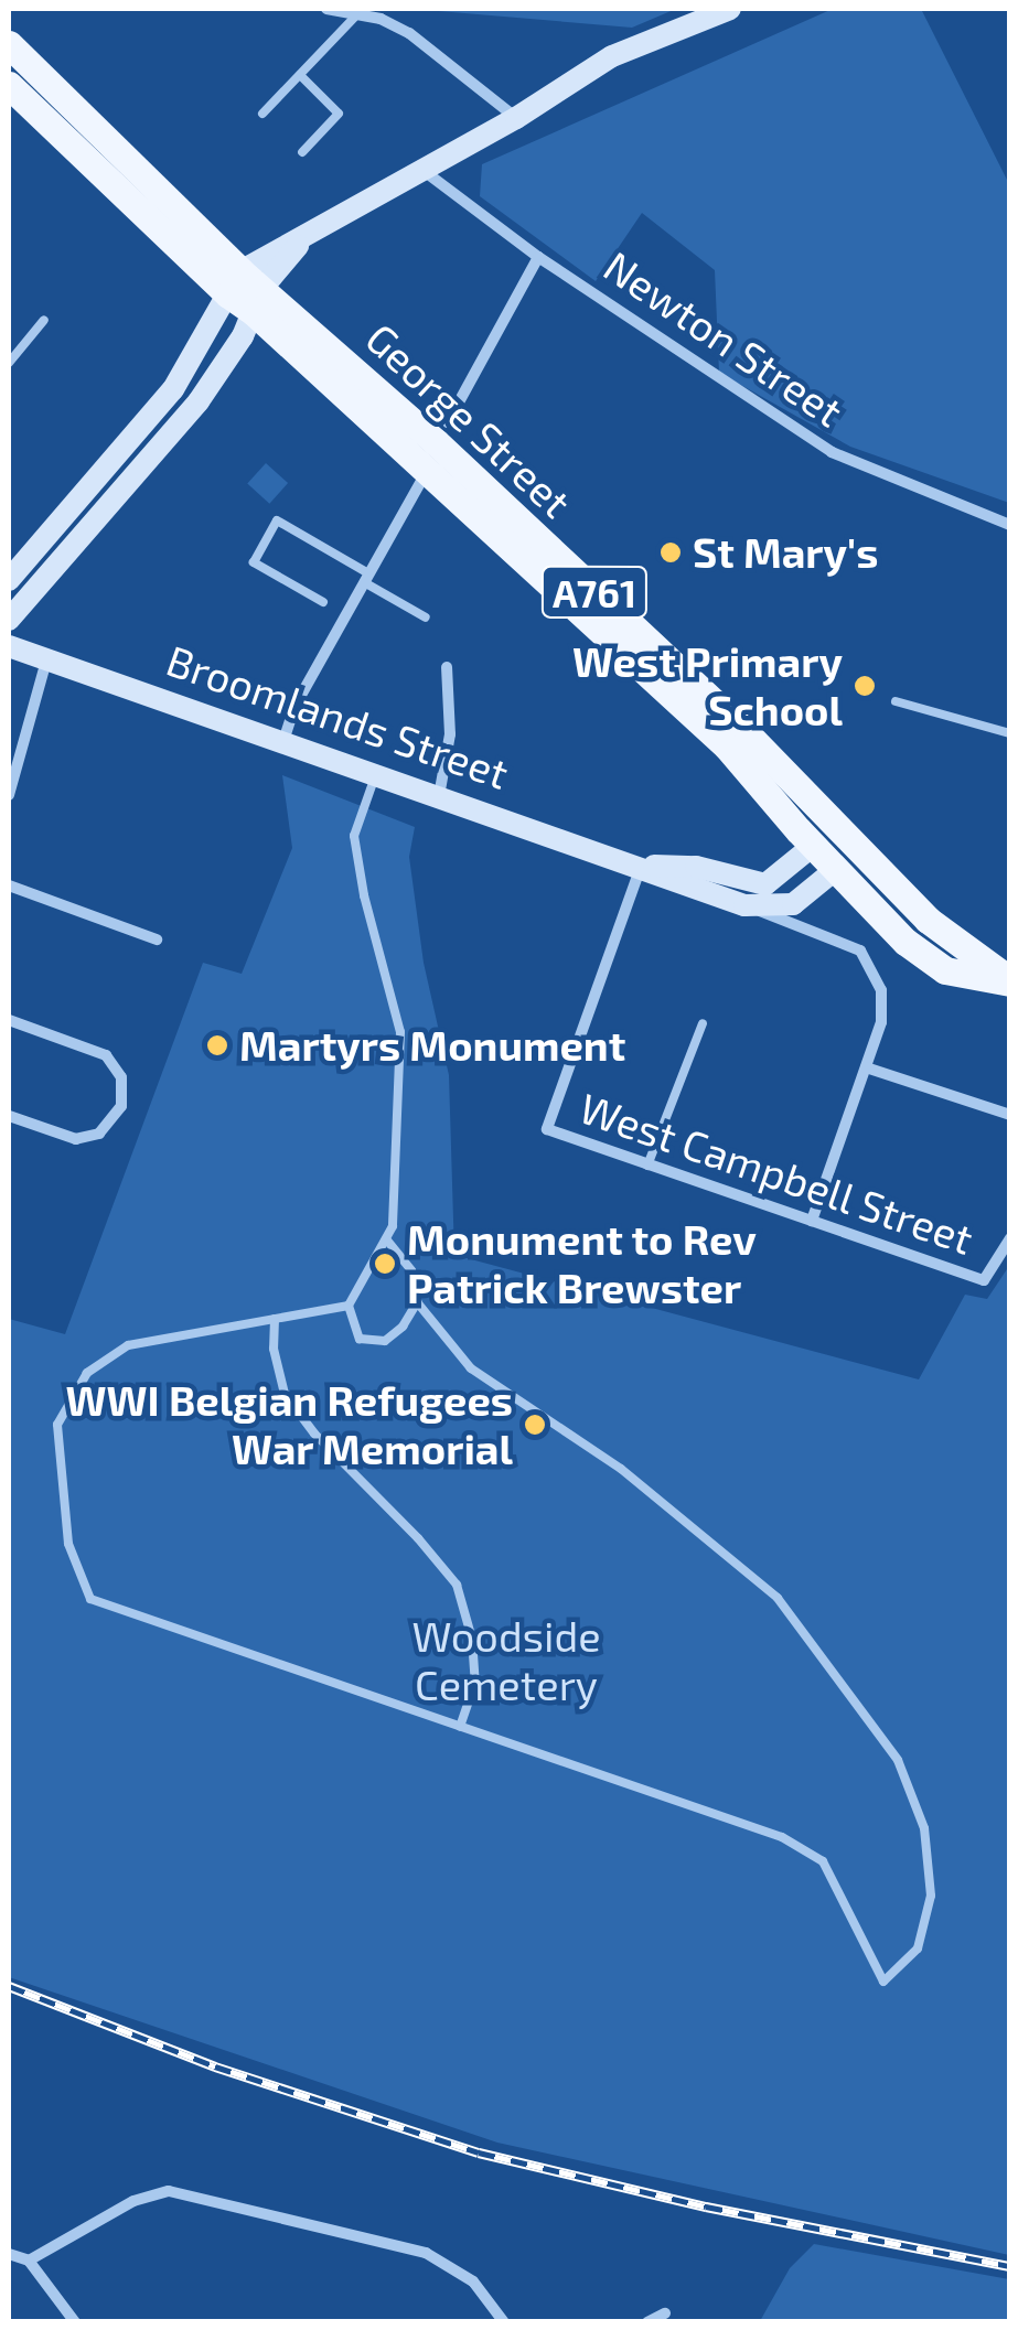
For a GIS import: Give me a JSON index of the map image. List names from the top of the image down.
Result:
{
  "streets": {
    "main road": ["George Street", "A761", "Broomlands Street"],
    "street": ["Newton Street", "West Campbell Street"]
  },
  "crossings": [
    ["George Street", "Broomlands Street"],
    ["Broomlands Street", "West Campbell Street"]
  ],
  "parks": ["Woodside Cemetery"],
  "places": [
    "St Mary's",
    "West Primary School",
    "Martyrs Monument",
    "Monument to Rev Patrick Brewster",
    "WWI Belgian Refugees War Memorial"
  ]
}
